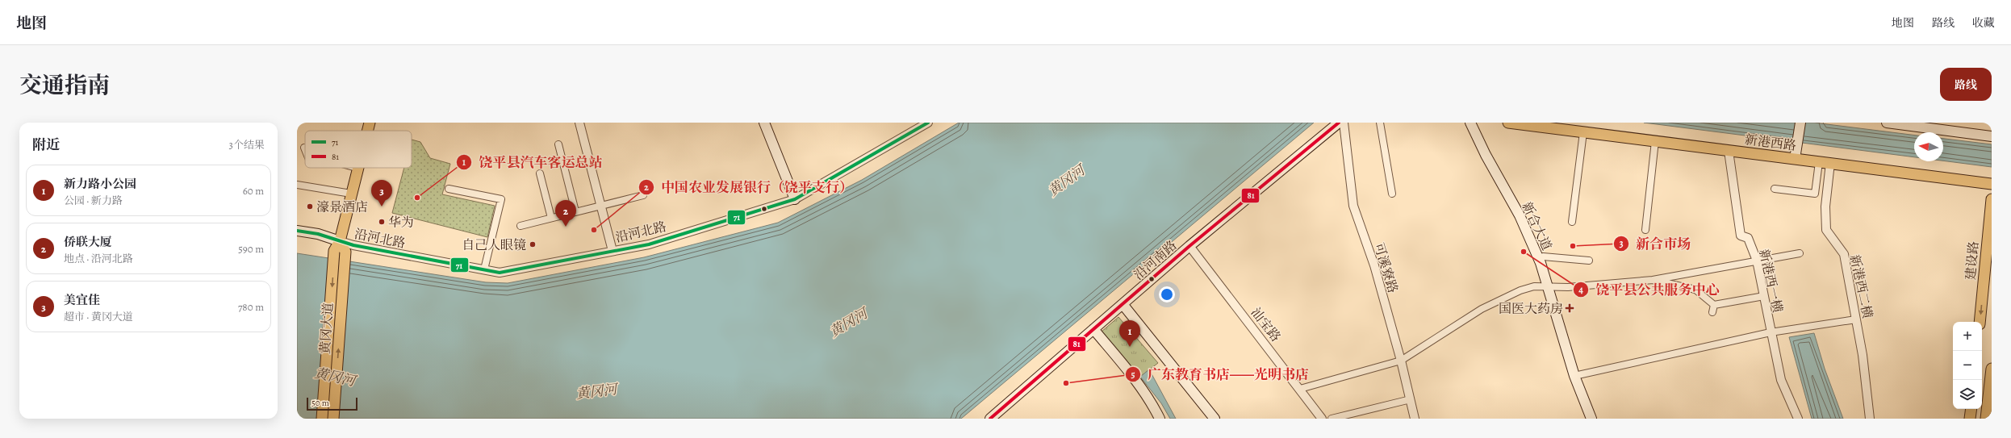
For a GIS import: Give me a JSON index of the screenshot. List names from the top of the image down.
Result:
{
  "streets": {
    "main road": [
      "新港西路",
      "新合大道",
      "沿河南路",
      "建设路",
      "黄冈大道"
    ],
    "street": [
      "沿河北路",
      "可溪寮路",
      "新港西一横",
      "新港西二横",
      "汕宝路"
    ]
  },
  "crossings": [
    ["新港西路", "新港西一横"],
    ["新港西路", "新港西二横"],
    ["沿河北路", "黄冈大道"],
    ["沿河南路", "汕宝路"]
  ],
  "one_way": ["建设路"],
  "water": ["黄冈河"],
  "places": {
    "other": [
      "饶平县汽车客运总站",
      "濠景酒店",
      "华为",
      "中国农业发展银行（饶平支行）",
      "自己人眼镜",
      "新合市场",
      "饶平县公共服务中心",
      "广东教育书店——光明书店"
    ],
    "health": ["国医大药房"]
  },
  "lines": ["transit line 71", "transit line 81"],
  "legend": ["71", "81"],
  "scale_bar": "50 m",
  "north": "left",
  "page": {
    "header": "地图",
    "nav": ["地图", "路线", "收藏"],
    "title": "交通指南",
    "buttons": "路线",
    "heading": ["附近", "3个结果"],
    "list": [
      {
        "mark": "1",
        "name": "新力路小公园",
        "note": "公园 · 新力路",
        "value": "60 m"
      },
      {
        "mark": "2",
        "name": "侨联大厦",
        "note": "地点 · 沿河北路",
        "value": "590 m"
      },
      {
        "mark": "3",
        "name": "美宜佳",
        "note": "超市 · 黄冈大道",
        "value": "780 m"
      }
    ],
    "pins": ["3", "2", "1"],
    "map_buttons": ["+", "−"],
    "scale": "50 m"
  }
}
